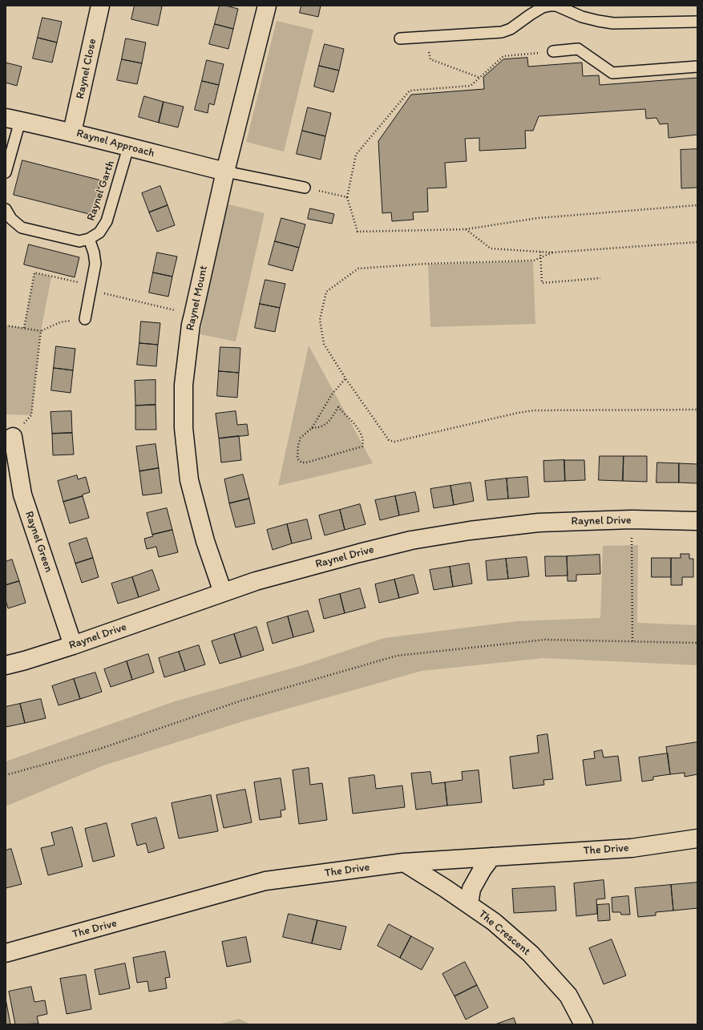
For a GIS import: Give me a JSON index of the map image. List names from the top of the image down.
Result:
{
  "streets": {
    "street": [
      "Raynel Close",
      "Raynel Approach",
      "Raynel Mount",
      "Raynel Drive",
      "Raynel Green",
      "The Drive",
      "The Crescent"
    ],
    "lane": ["Raynel Garth"]
  },
  "crossings": [
    ["Raynel Close", "Raynel Approach"],
    ["Raynel Approach", "Raynel Garth"],
    ["Raynel Approach", "Raynel Mount"],
    ["Raynel Mount", "Raynel Drive"],
    ["Raynel Drive", "Raynel Green"],
    ["The Drive", "The Crescent"]
  ]
}
